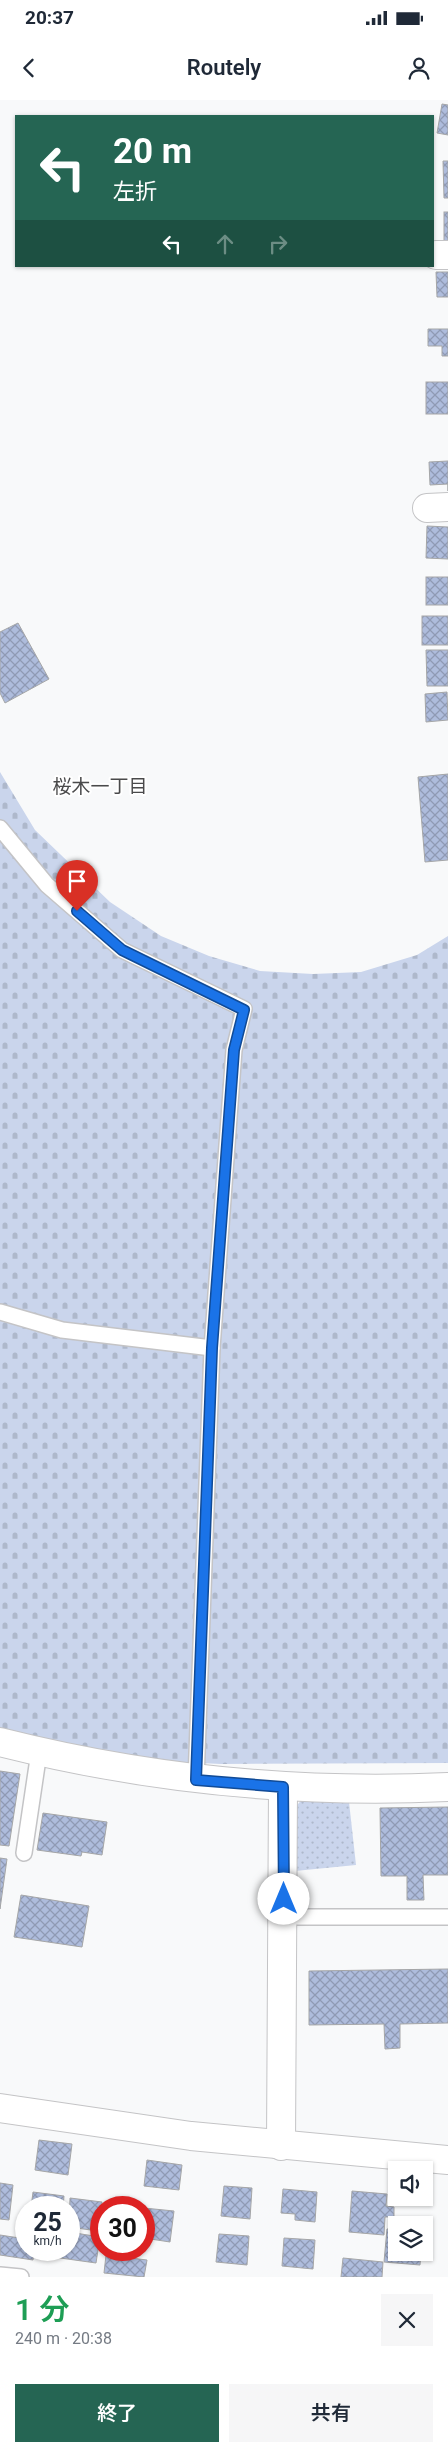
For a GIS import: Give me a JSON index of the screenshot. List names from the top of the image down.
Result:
{
  "districts": ["桜木一丁目"],
  "page": {
    "status": "20:37",
    "header": "Routely",
    "turn": ["20 m", "左折"],
    "speed": "25 km/h",
    "limit": "30",
    "heading": ["1 分", "240 m · 20:38"],
    "buttons": ["終了", "共有"]
  }
}
